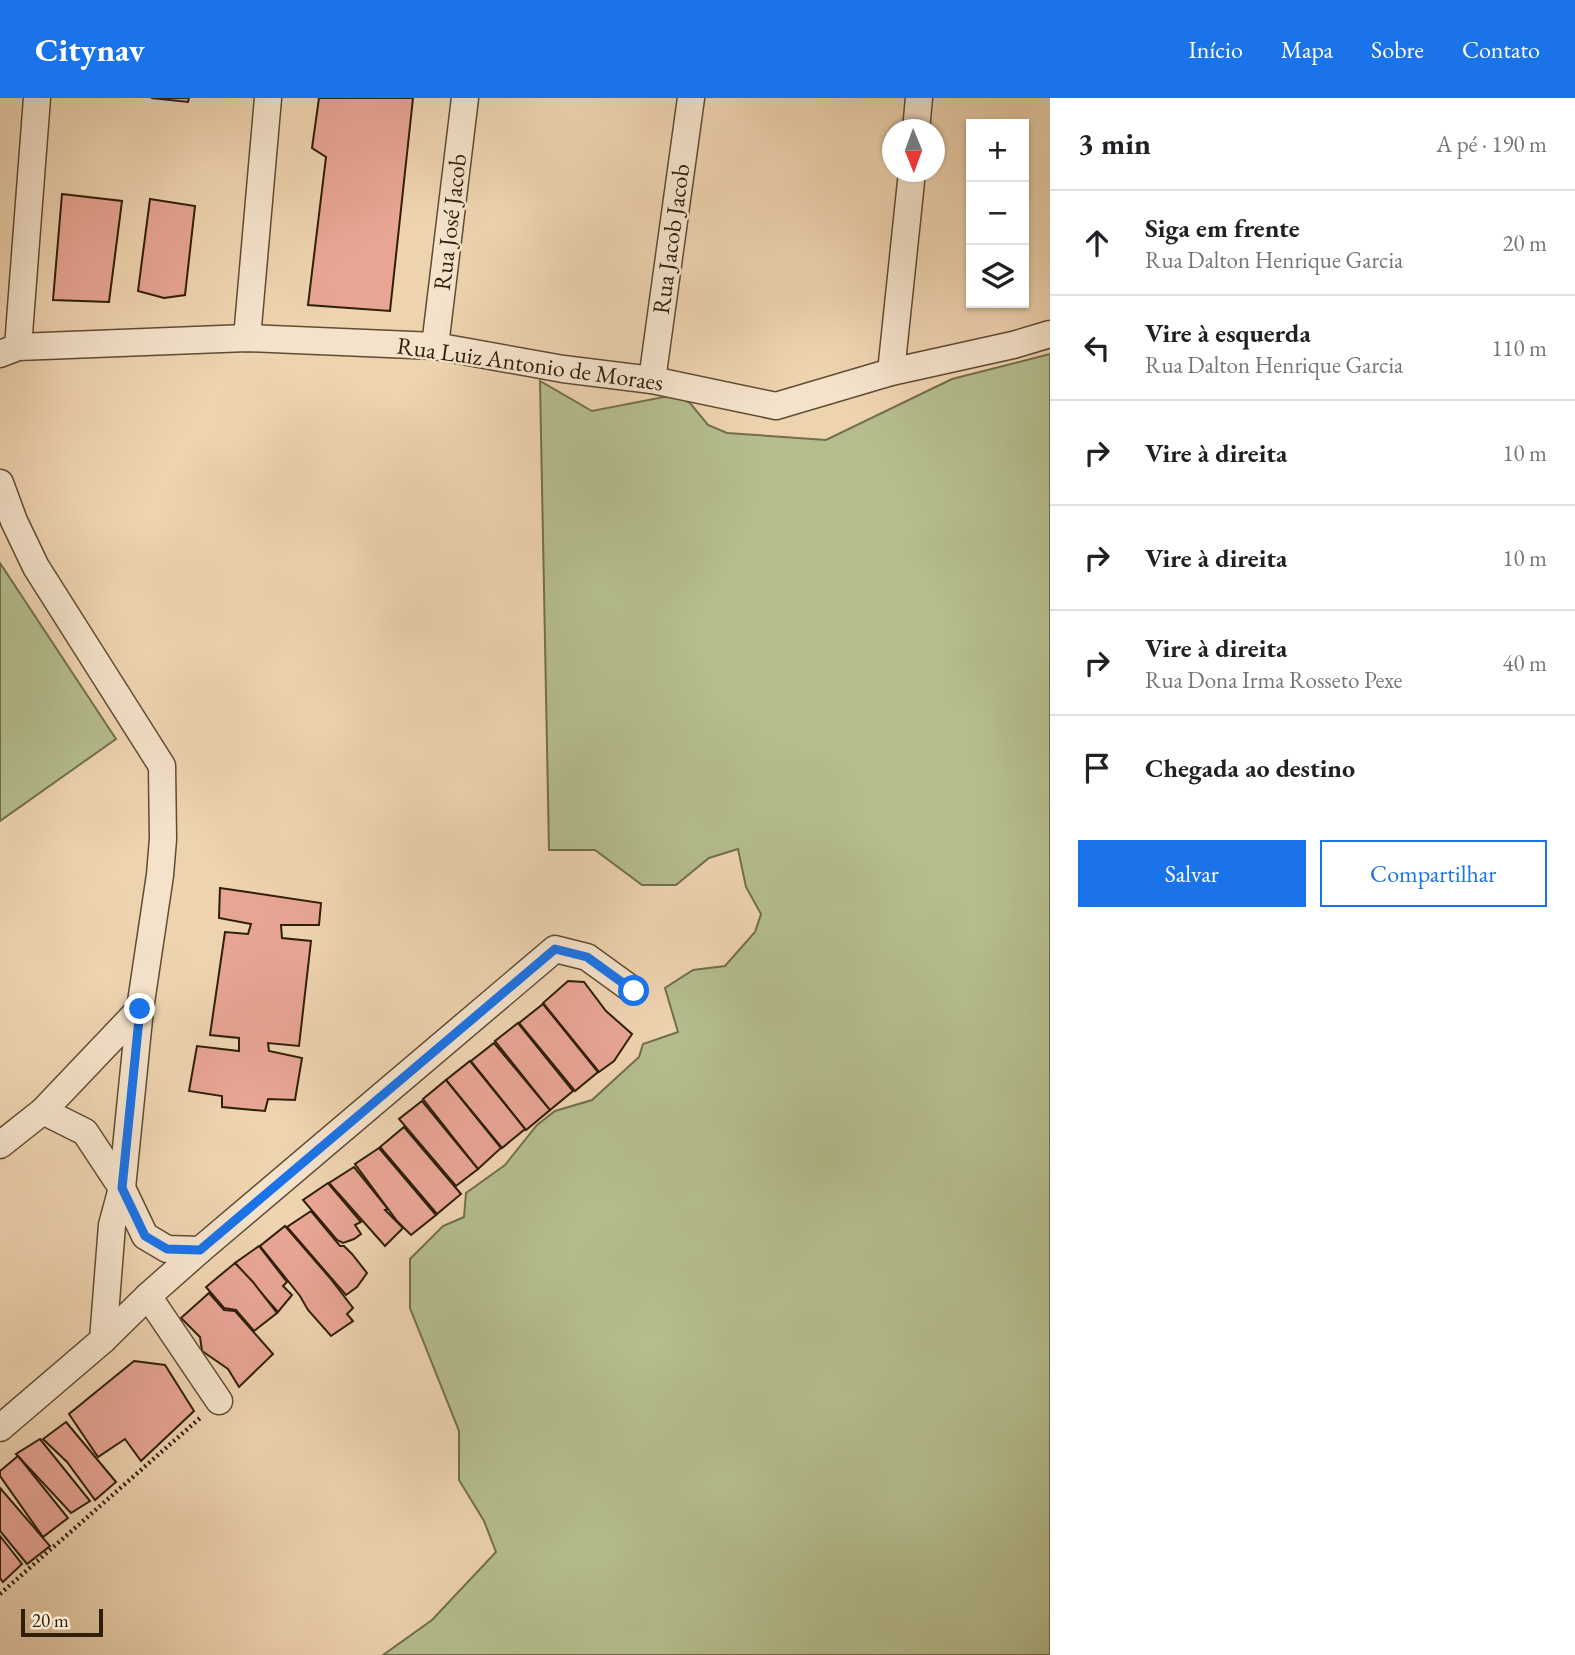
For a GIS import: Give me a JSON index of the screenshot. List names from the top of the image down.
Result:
{
  "streets": {
    "street": ["Rua José Jacob", "Rua Jacob Jacob", "Rua Luiz Antonio de Moraes"]
  },
  "crossings": [
    ["Rua José Jacob", "Rua Luiz Antonio de Moraes"],
    ["Rua Jacob Jacob", "Rua Luiz Antonio de Moraes"]
  ],
  "scale_bar": "20 m",
  "north": "bottom",
  "page": {
    "header": "Citynav",
    "nav": [
      "Início",
      "Mapa",
      "Sobre",
      "Contato"
    ],
    "heading": ["3 min", "A pé · 190 m"],
    "map_buttons": ["+", "−"],
    "list": [
      ["Siga em frente", "Rua Dalton Henrique Garcia", "20 m"],
      ["Vire à esquerda", "Rua Dalton Henrique Garcia", "110 m"],
      ["Vire à direita", "10 m"],
      ["Vire à direita", "10 m"],
      ["Vire à direita", "Rua Dona Irma Rosseto Pexe", "40 m"],
      "Chegada ao destino"
    ],
    "buttons": ["Salvar", "Compartilhar"],
    "scale": "20 m"
  }
}
